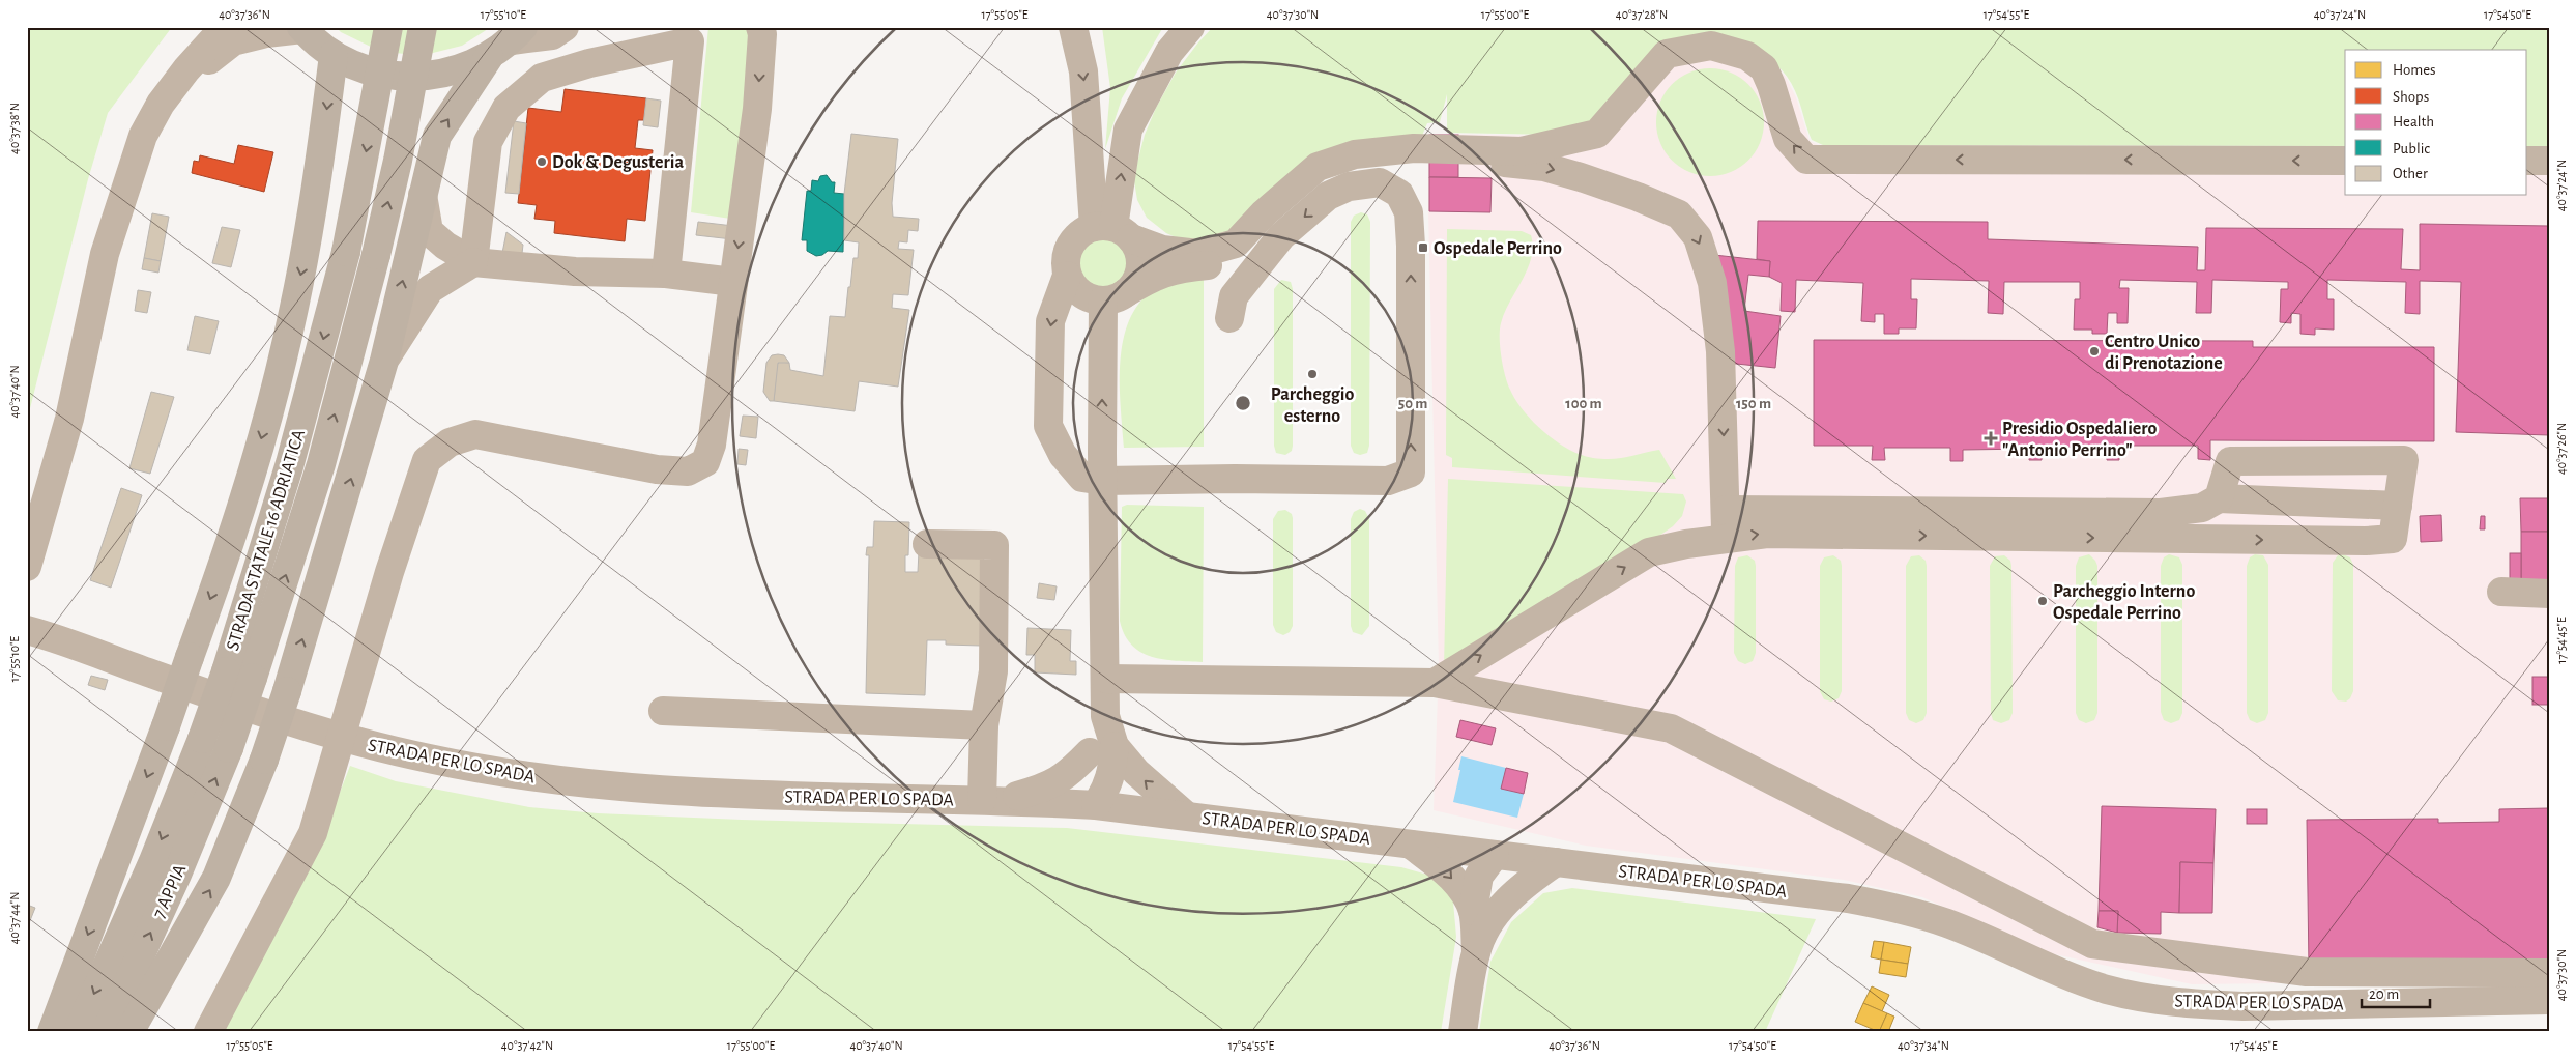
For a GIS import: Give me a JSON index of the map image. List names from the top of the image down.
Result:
{
  "streets": {
    "highway": ["STRADA STATALE 16 ADRIATICA", "7 APPIA"],
    "street": ["STRADA PER LO SPADA"]
  },
  "crossings": [
    ["STRADA STATALE 16 ADRIATICA", "7 APPIA"]
  ],
  "places": {
    "other": [
      "Dok & Degusteria",
      "Centro Unico di Prenotazione",
      "Parcheggio esterno",
      "Parcheggio Interno Ospedale Perrino"
    ],
    "transit": ["Ospedale Perrino"],
    "health": ["Presidio Ospedaliero \"Antonio Perrino\""]
  },
  "legend": [
    "Homes",
    "Shops",
    "Health",
    "Public",
    "Other"
  ],
  "scale_bar": "20 m",
  "coordinates": [
    "40°37'36\"N",
    "17°55'10\"E",
    "17°55'05\"E",
    "40°37'30\"N",
    "17°55'00\"E",
    "40°37'28\"N",
    "17°54'55\"E",
    "40°37'24\"N",
    "17°54'50\"E",
    "40°37'38\"N",
    "40°37'40\"N",
    "40°37'26\"N",
    "17°54'45\"E",
    "40°37'44\"N",
    "40°37'42\"N",
    "40°37'34\"N"
  ],
  "rings": ["50 m", "100 m", "150 m"]
}
